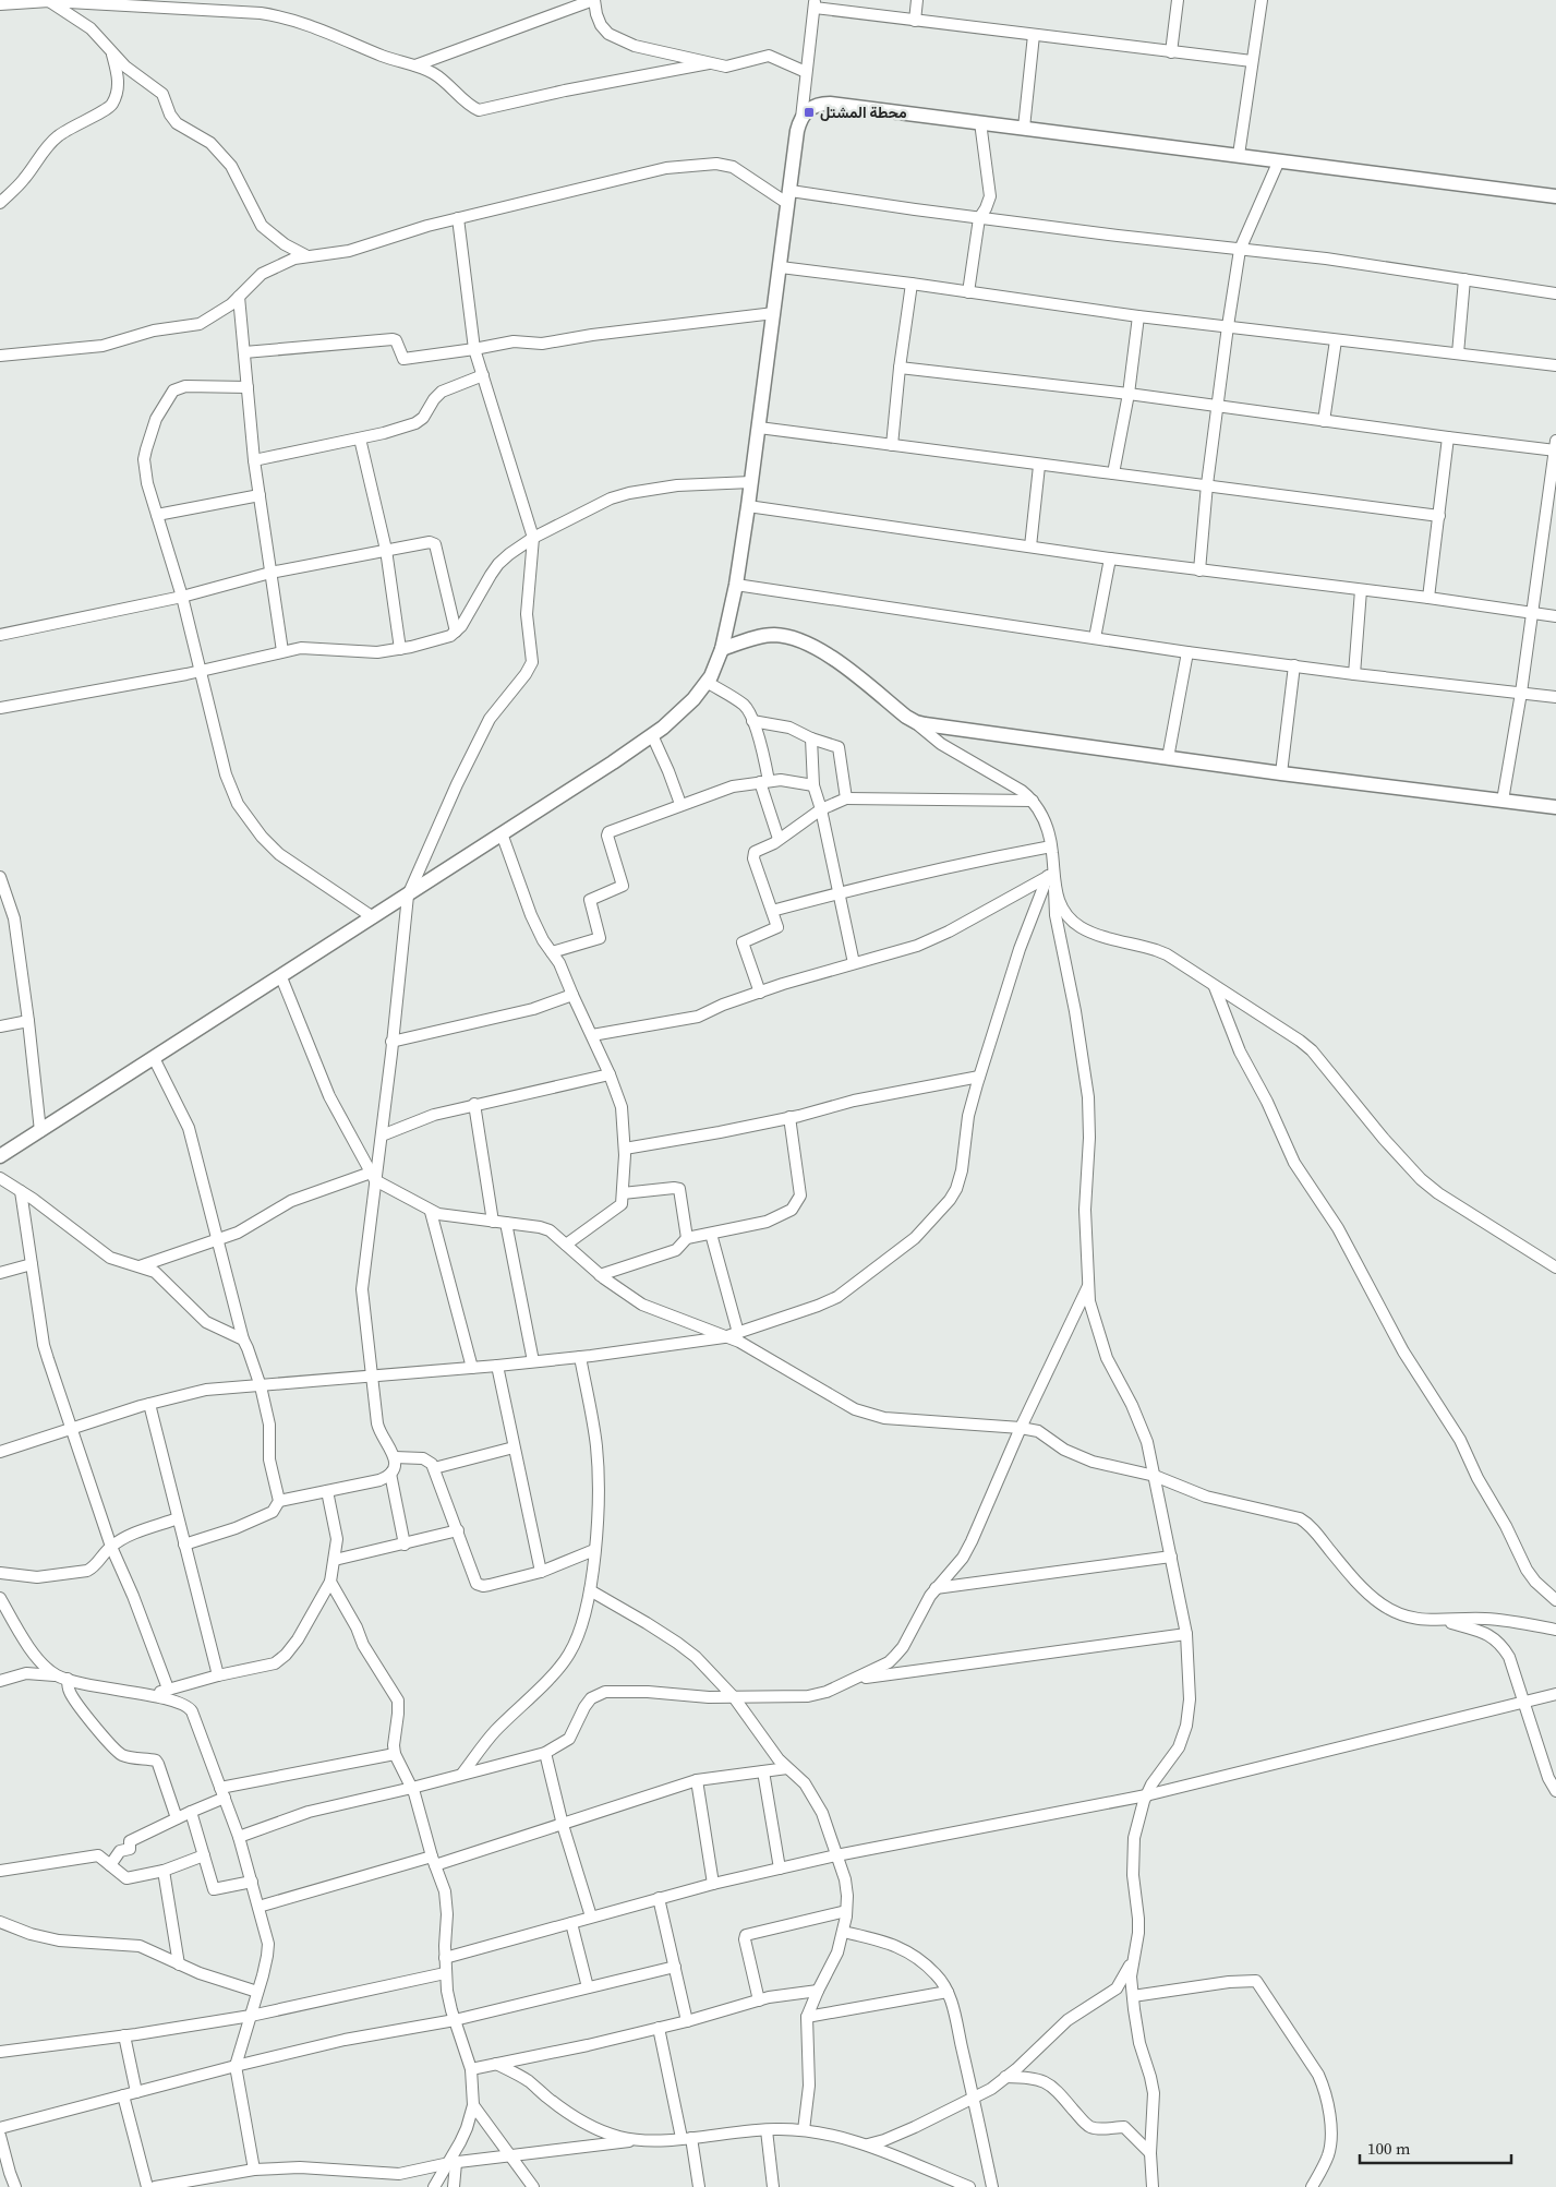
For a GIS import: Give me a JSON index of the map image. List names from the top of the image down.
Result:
{
  "places": {
    "transit": ["محطة المشتل"]
  },
  "scale_bar": "100 m"
}
